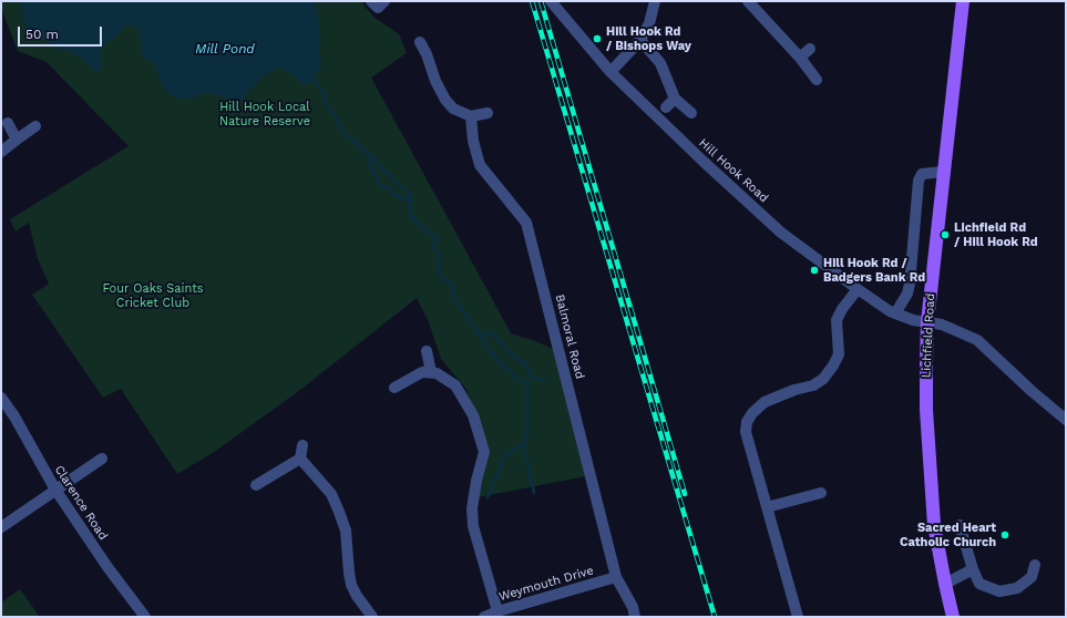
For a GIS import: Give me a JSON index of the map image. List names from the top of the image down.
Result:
{
  "streets": {
    "main road": ["Lichfield Road"],
    "street": [
      "Hill Hook Road",
      "Balmoral Road",
      "Clarence Road",
      "Weymouth Drive"
    ]
  },
  "crossings": [
    ["Hill Hook Road", "Lichfield Road"],
    ["Balmoral Road", "Weymouth Drive"]
  ],
  "water": ["Mill Pond"],
  "parks": ["Hill Hook Local Nature Reserve", "Four Oaks Saints Cricket Club"],
  "places": [
    "Hill Hook Rd / Bishops Way",
    "Lichfield Rd / Hill Hook Rd",
    "Hill Hook Rd / Badgers Bank Rd",
    "Sacred Heart Catholic Church"
  ],
  "scale_bar": "50 m"
}
